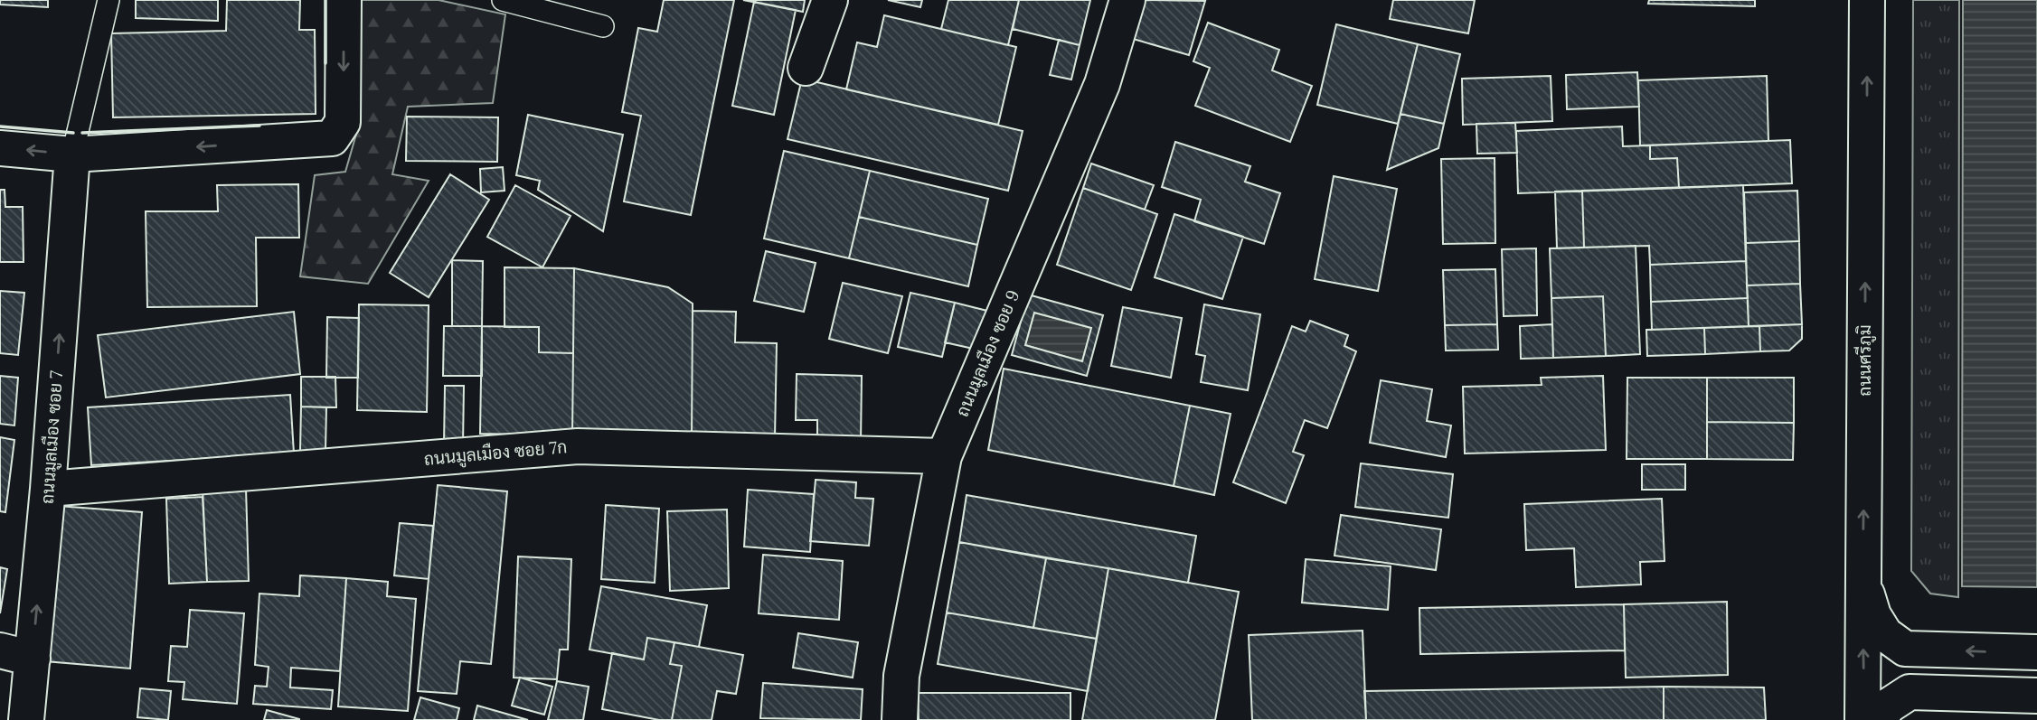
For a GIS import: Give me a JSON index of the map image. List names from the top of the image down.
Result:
{
  "streets": {
    "street": [
      "ถนนมูลเมือง ซอย 9",
      "ถนนศรีภูมิ",
      "ถนนมูลเมือง ซอย 7",
      "ถนนมูลเมือง ซอย 7ก"
    ]
  },
  "crossings": [
    ["ถนนมูลเมือง ซอย 9", "ถนนมูลเมือง ซอย 7ก"],
    ["ถนนมูลเมือง ซอย 7", "ถนนมูลเมือง ซอย 7ก"]
  ],
  "one_way": ["ถนนศรีภูมิ", "ถนนมูลเมือง ซอย 7"]
}
